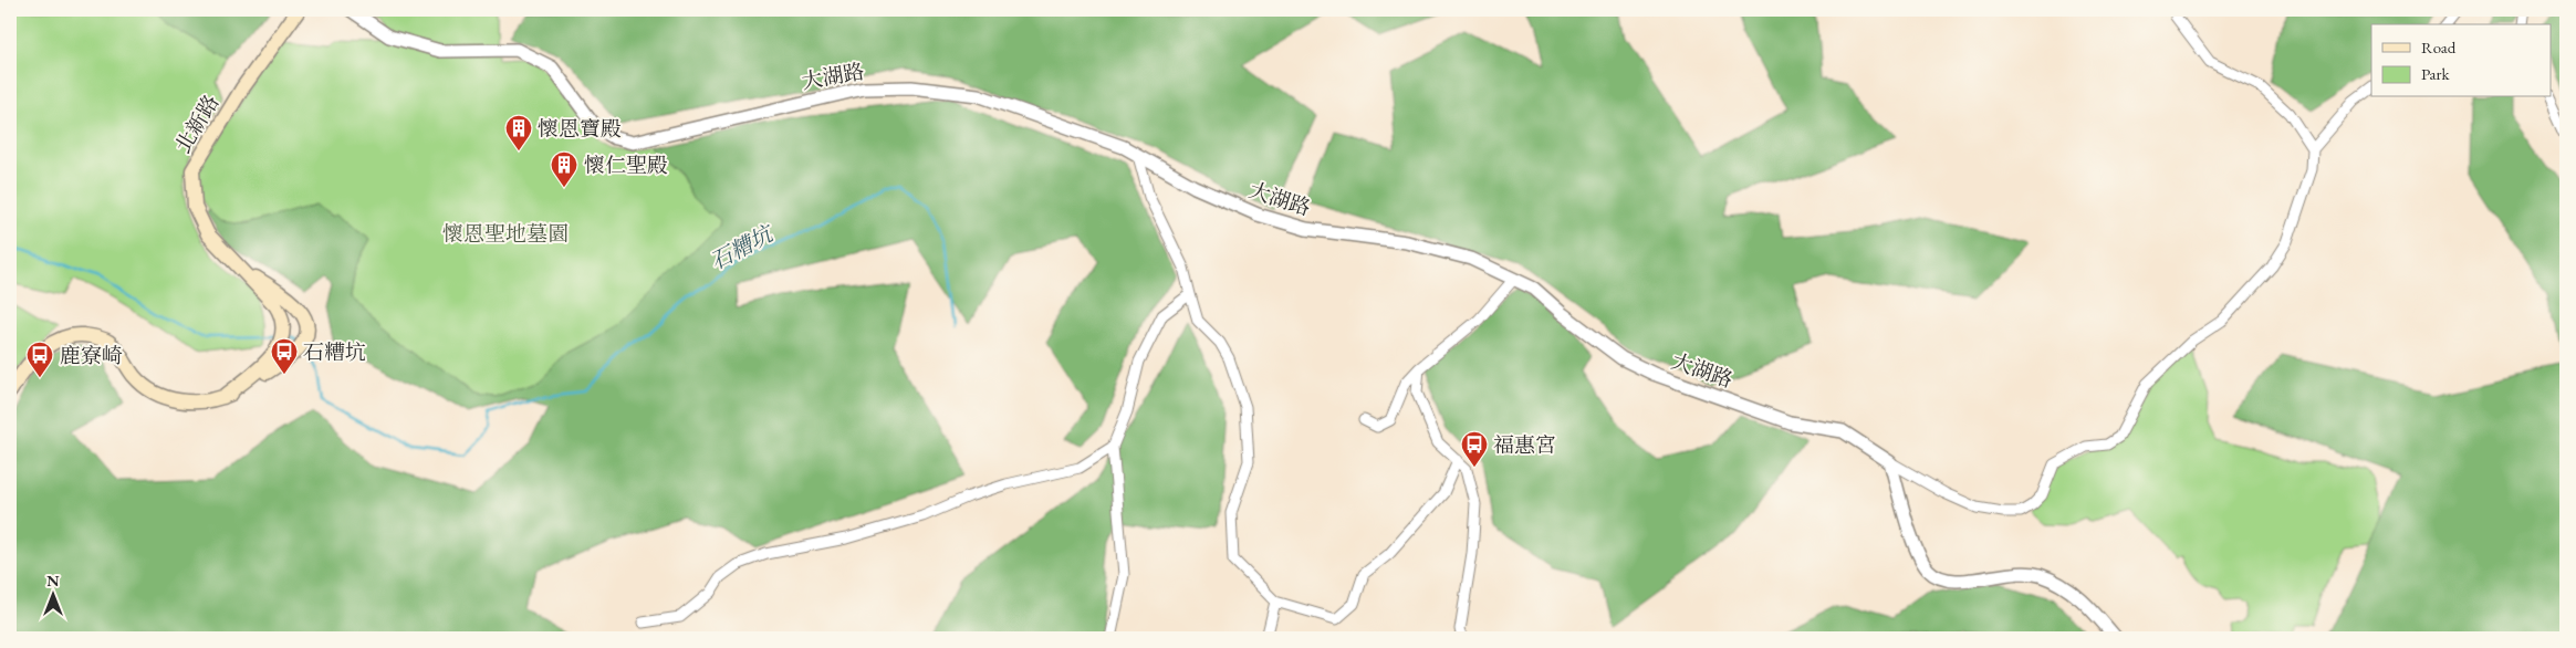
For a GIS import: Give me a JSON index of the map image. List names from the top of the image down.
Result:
{
  "streets": {
    "main road": ["北新路"],
    "street": ["大湖路"]
  },
  "water": ["石糟坑"],
  "parks": ["懷恩聖地墓園"],
  "places": {
    "building": ["懷恩寶殿", "懷仁聖殿"],
    "bus stop": ["石糟坑", "鹿寮崎", "福惠宮"]
  },
  "legend": ["Road", "Park"],
  "north": "top"
}
